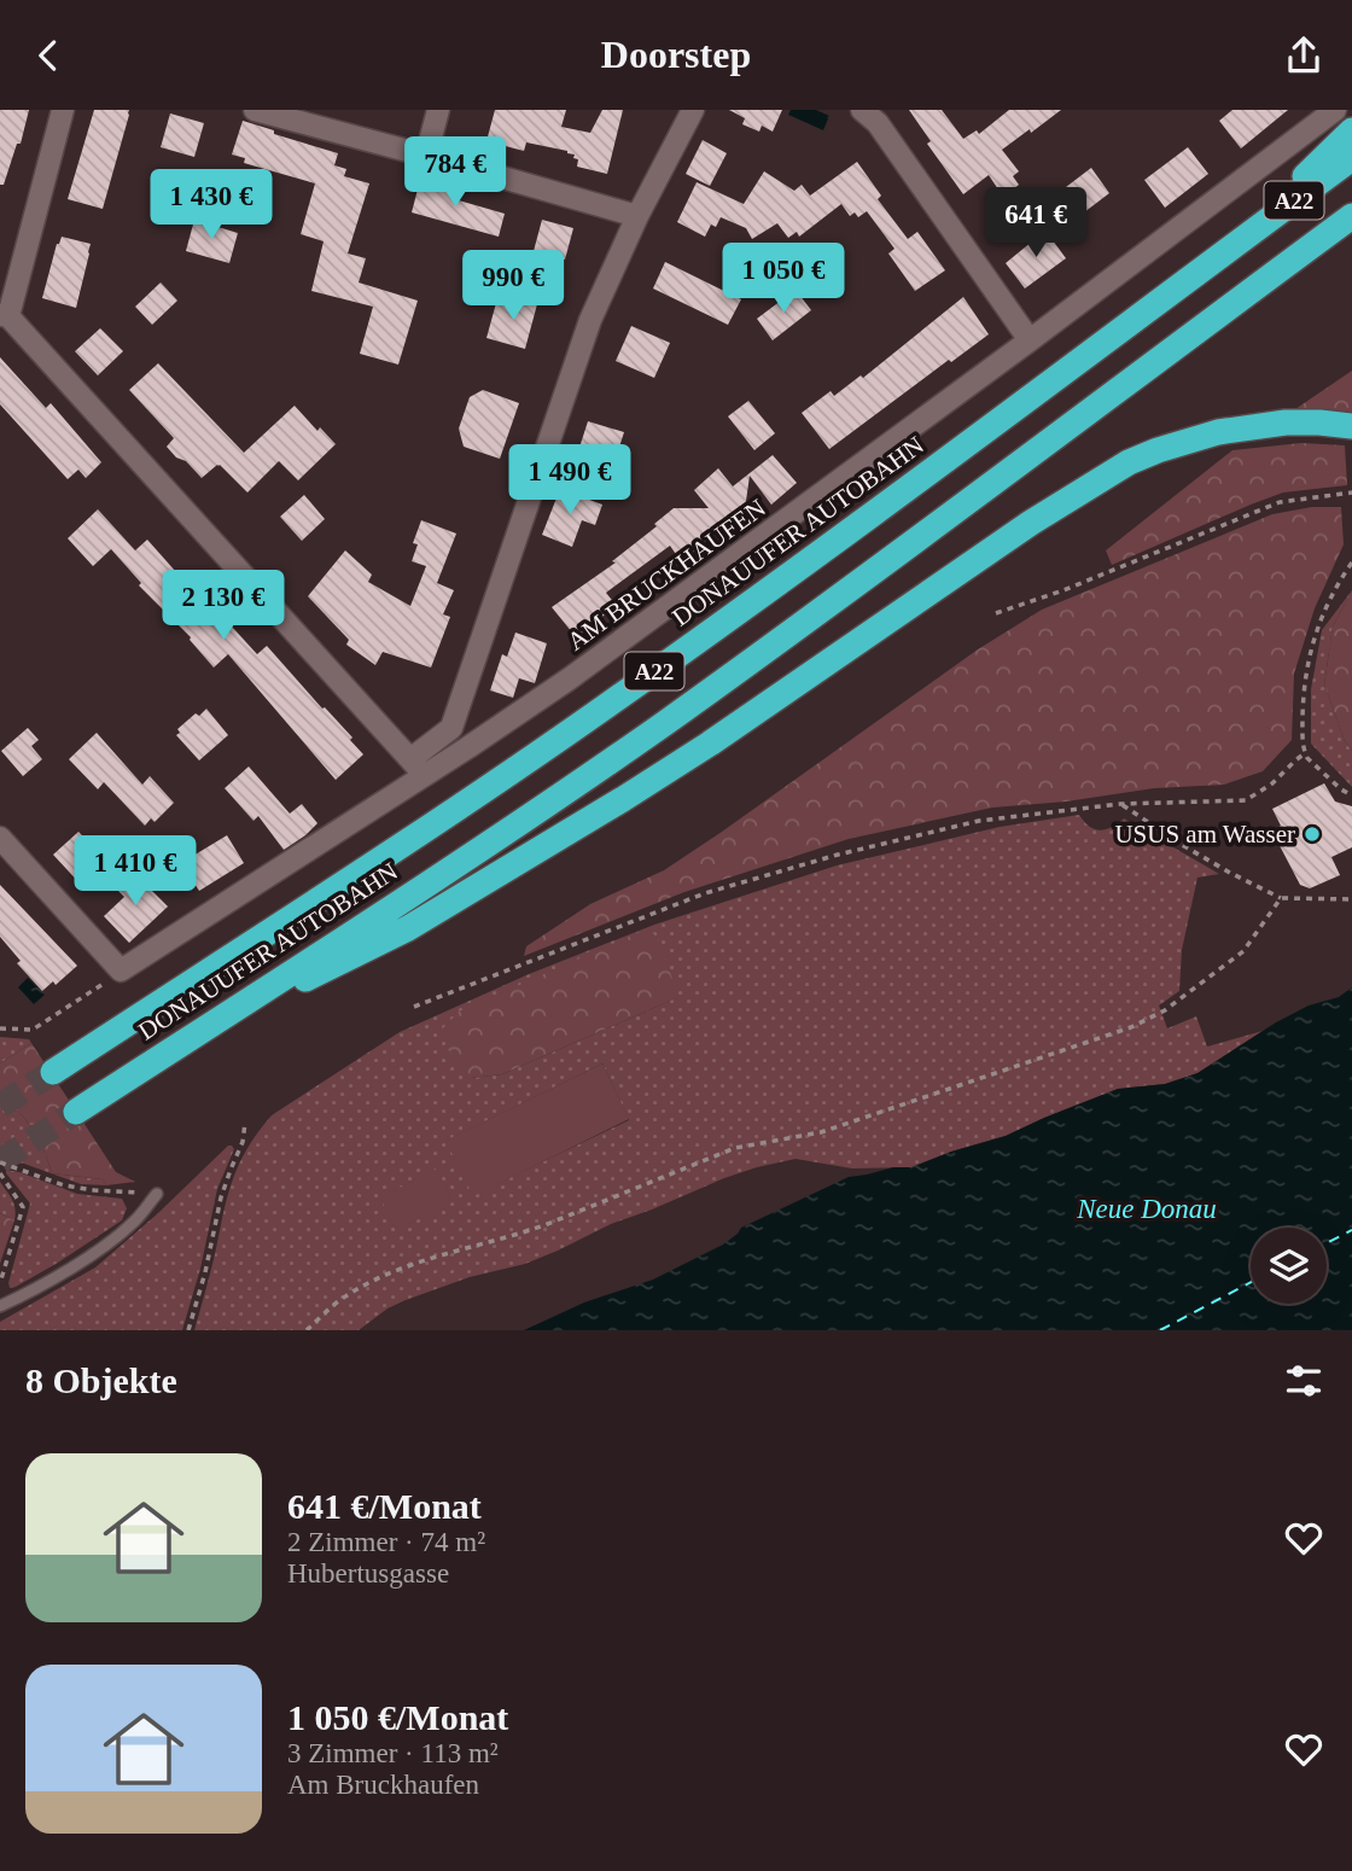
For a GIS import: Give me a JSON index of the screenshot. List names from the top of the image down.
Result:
{
  "streets": {
    "highway": ["A22", "DONAUUFER AUTOBAHN"],
    "street": ["AM BRUCKHAUFEN"]
  },
  "water": ["Neue Donau"],
  "places": ["USUS am Wasser"],
  "page": {
    "header": "Doorstep",
    "price": [
      "784 €",
      "1 430 €",
      "641 €",
      "1 050 €",
      "990 €",
      "1 490 €",
      "2 130 €",
      "1 410 €"
    ],
    "heading": "8 Objekte",
    "list": [
      {
        "name": "641 €/Monat",
        "note": "2 Zimmer · 74 m² · Hubertusgasse"
      },
      {
        "name": "1 050 €/Monat",
        "note": "3 Zimmer · 113 m² · Am Bruckhaufen"
      }
    ]
  }
}
